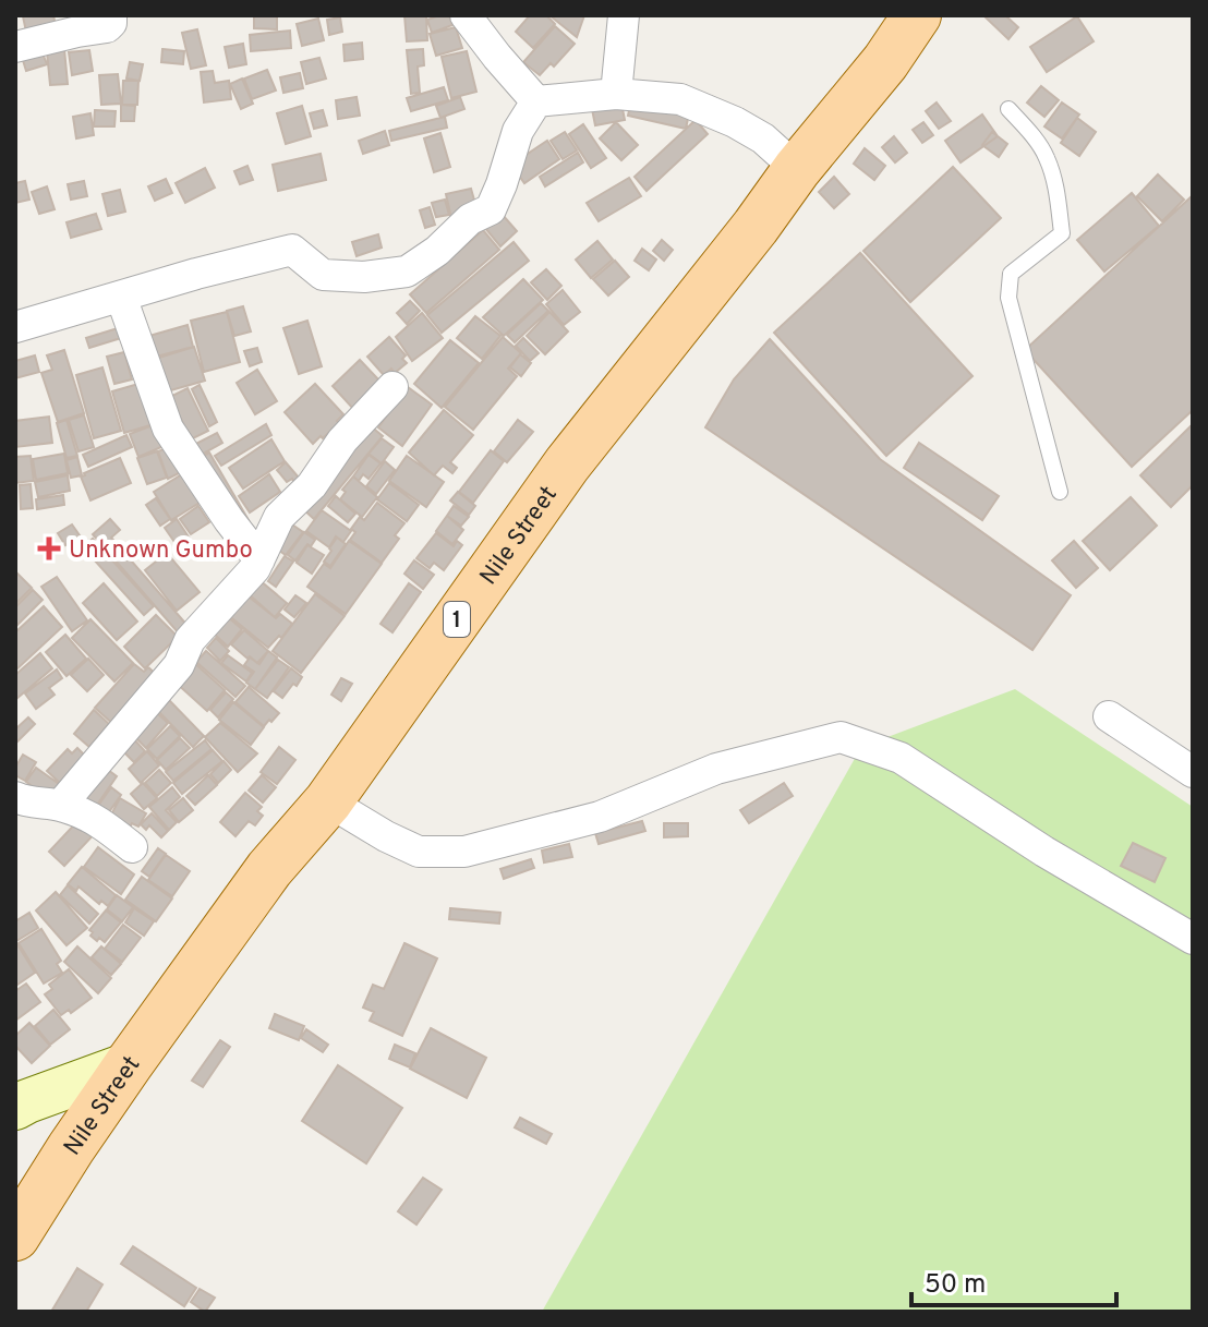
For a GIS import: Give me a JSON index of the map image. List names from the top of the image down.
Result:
{
  "streets": {
    "main road": ["Nile Street", "1"]
  },
  "places": {
    "health": ["Unknown Gumbo"]
  },
  "scale_bar": "50 m"
}
